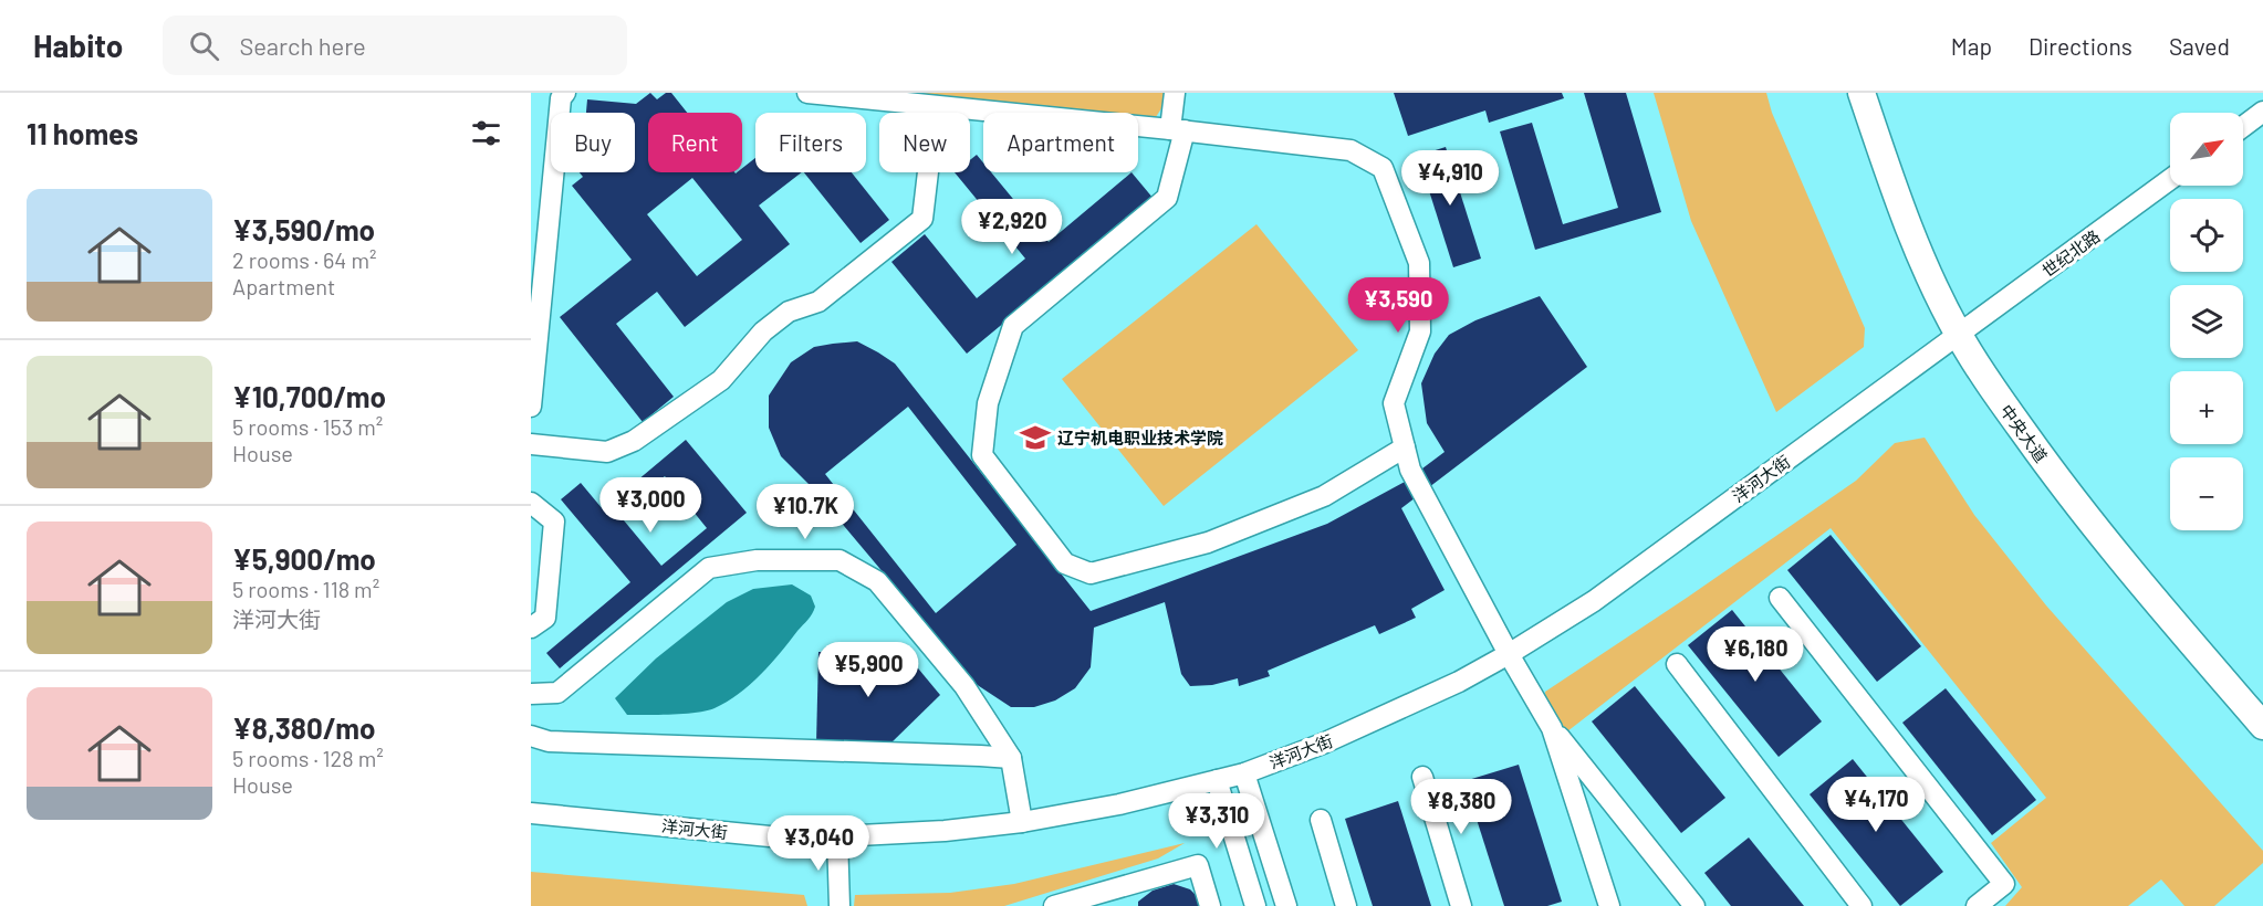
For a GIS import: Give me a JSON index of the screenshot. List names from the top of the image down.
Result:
{
  "streets": {
    "main road": ["中央大道"],
    "street": ["世纪北路", "洋河大街"]
  },
  "crossings": [
    ["世纪北路", "中央大道"],
    ["世纪北路", "洋河大街"],
    ["中央大道", "洋河大街"]
  ],
  "places": {
    "school or university": ["辽宁机电职业技术学院"]
  },
  "north": "top right",
  "page": {
    "header": "Habito",
    "search": "Search here",
    "nav": ["Map", "Directions", "Saved"],
    "heading": "11 homes",
    "map_buttons": ["+", "−"],
    "chip": [
      "Buy",
      "Rent",
      "Filters",
      "New",
      "Apartment"
    ],
    "price": [
      "¥4,910",
      "¥2,920",
      "¥3,590",
      "¥3,000",
      "¥10.7K",
      "¥6,180",
      "¥5,900",
      "¥4,170",
      "¥8,380",
      "¥3,310",
      "¥3,040"
    ],
    "list": [
      {
        "name": "¥3,590/mo",
        "note": "2 rooms · 64 m² · Apartment"
      },
      {
        "name": "¥10,700/mo",
        "note": "5 rooms · 153 m² · House"
      },
      {
        "name": "¥5,900/mo",
        "note": "5 rooms · 118 m² · 洋河大街"
      },
      {
        "name": "¥8,380/mo",
        "note": "5 rooms · 128 m² · House"
      }
    ]
  }
}
